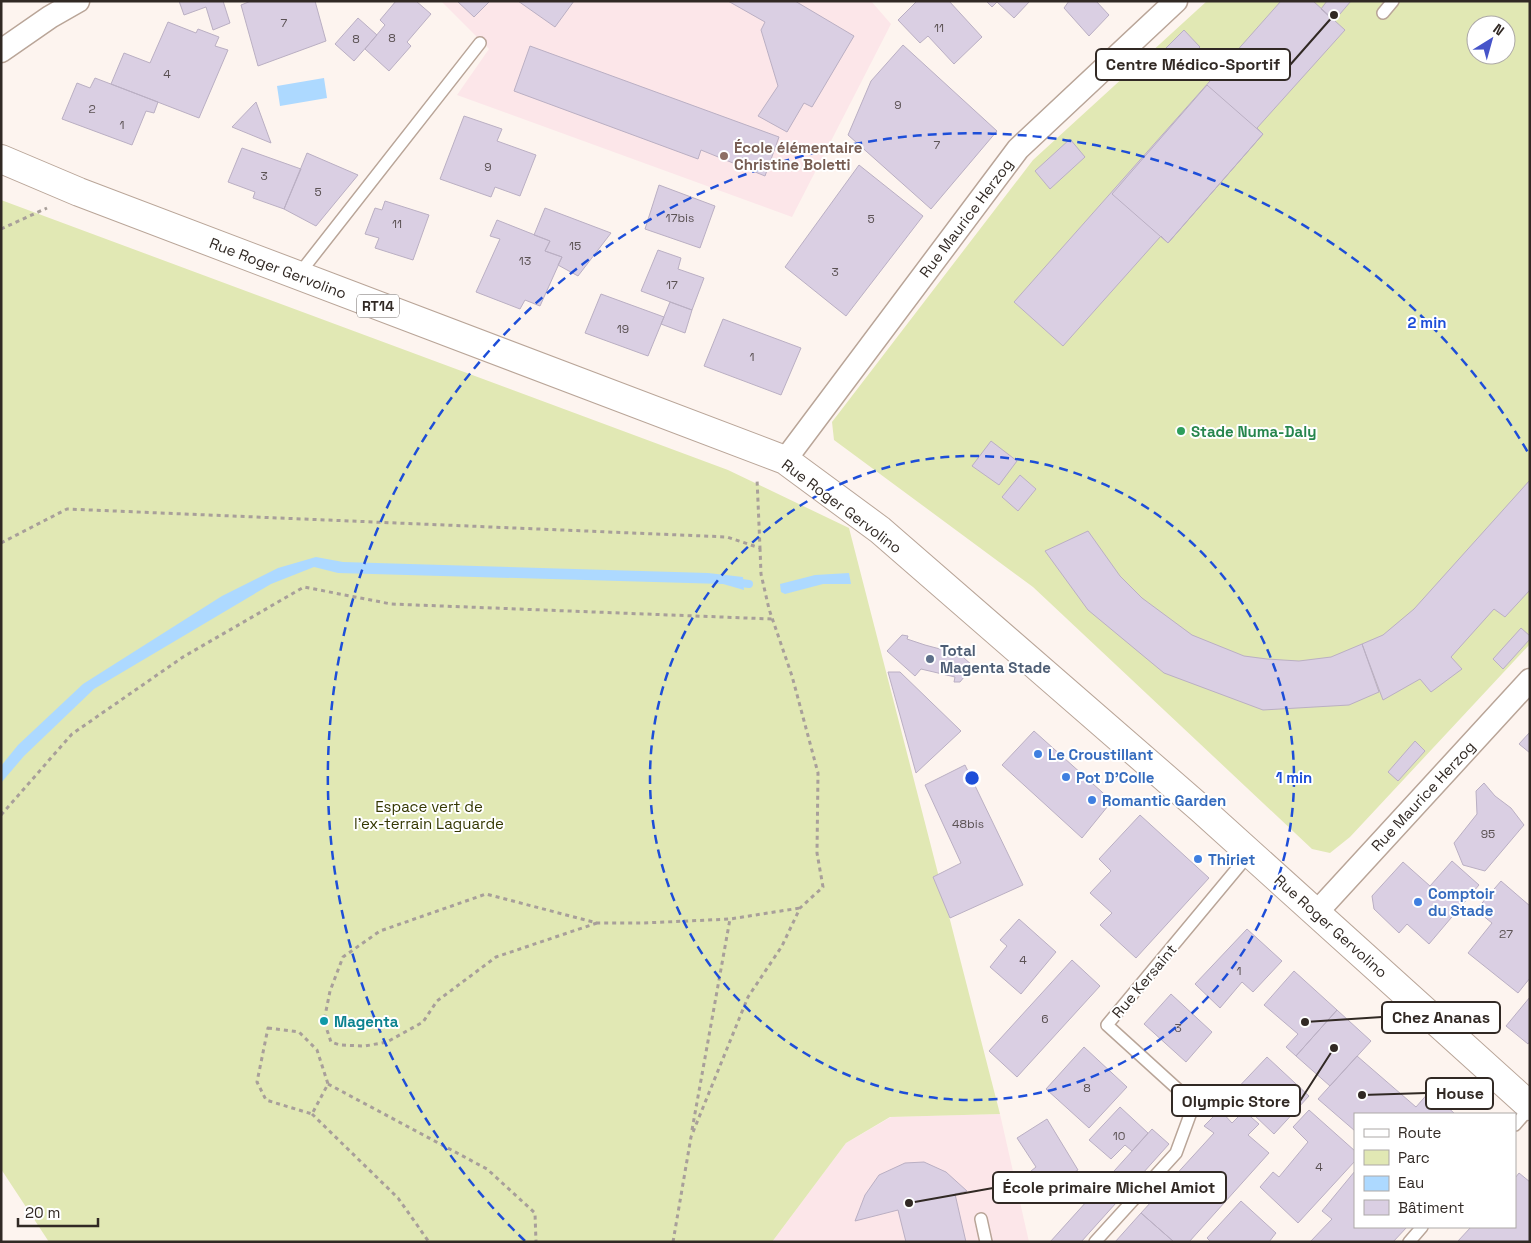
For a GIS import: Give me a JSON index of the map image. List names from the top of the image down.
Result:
{
  "streets": {
    "main road": ["Rue Roger Gervolino", "RT14"],
    "street": ["Rue Maurice Herzog"],
    "lane": ["Rue Kersaint"]
  },
  "crossings": [
    ["Rue Maurice Herzog", "Rue Roger Gervolino"],
    ["Rue Roger Gervolino", "Rue Kersaint"]
  ],
  "parks": ["Espace vert de l'ex-terrain Laguarde"],
  "places": [
    "Centre Médico-Sportif",
    "École élémentaire Christine Boletti",
    "Stade Numa-Daly",
    "Total Magenta Stade",
    "Le Croustillant",
    "Pot D'Colle",
    "Romantic Garden",
    "Thiriet",
    "Comptoir du Stade",
    "Magenta",
    "Chez Ananas",
    "Olympic Store",
    "House",
    "École primaire Michel Amiot"
  ],
  "house_numbers": [
    "7",
    "11",
    "8",
    "8",
    "4",
    "9",
    "2",
    "1",
    "7",
    "9",
    "3",
    "5",
    "17bis",
    "5",
    "11",
    "15",
    "13",
    "3",
    "17",
    "19",
    "1",
    "48bis",
    "95",
    "27",
    "4",
    "1",
    "6",
    "3",
    "8",
    "10",
    "4"
  ],
  "legend": [
    "Route",
    "Parc",
    "Eau",
    "Bâtiment"
  ],
  "scale_bar": "20 m",
  "north": "top right",
  "rings": ["2 min", "1 min"]
}
